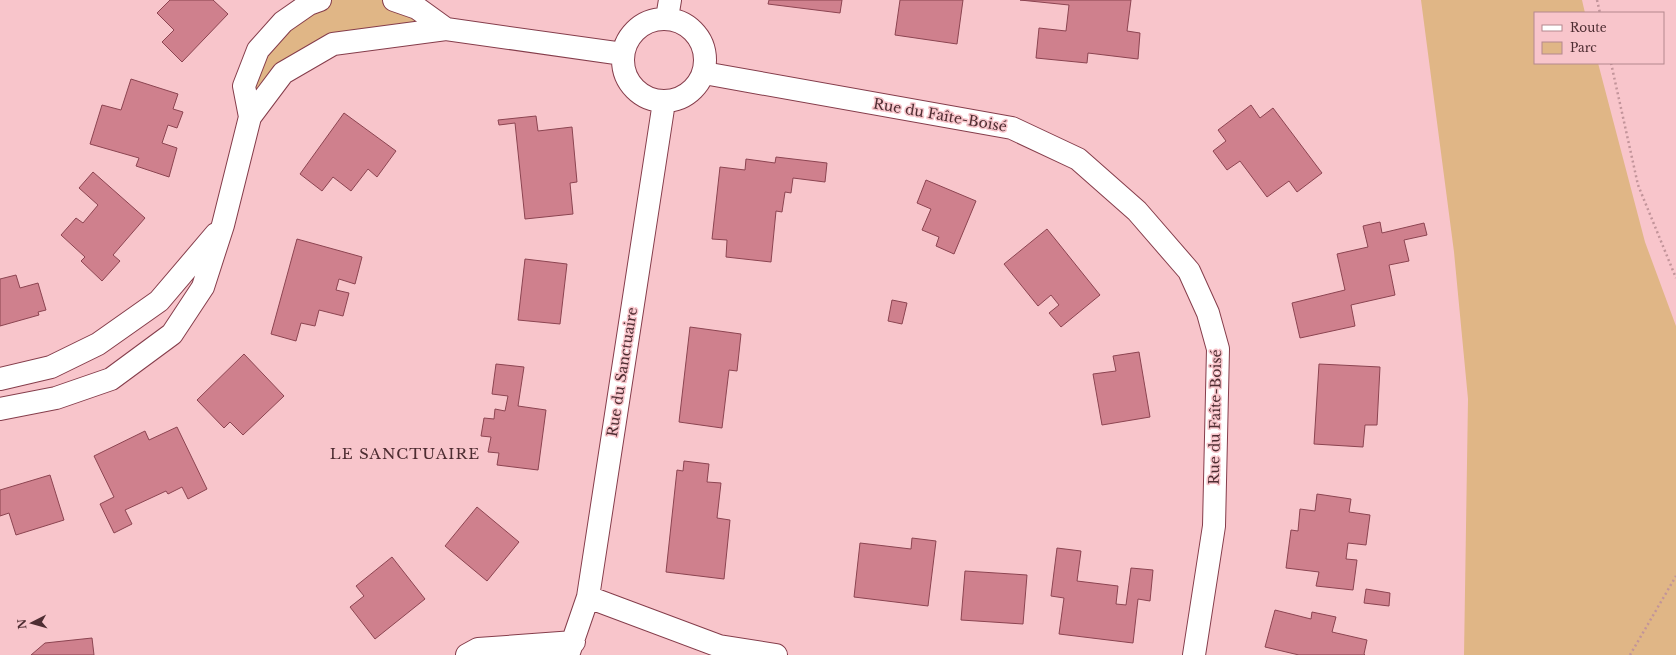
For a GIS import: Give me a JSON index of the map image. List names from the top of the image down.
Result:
{
  "streets": {
    "street": ["Rue du Faîte-Boisé", "Rue du Sanctuaire"]
  },
  "crossings": [
    ["Rue du Faîte-Boisé", "Rue du Sanctuaire"]
  ],
  "districts": ["LE SANCTUAIRE"],
  "legend": ["Route", "Parc"],
  "north": "left"
}
